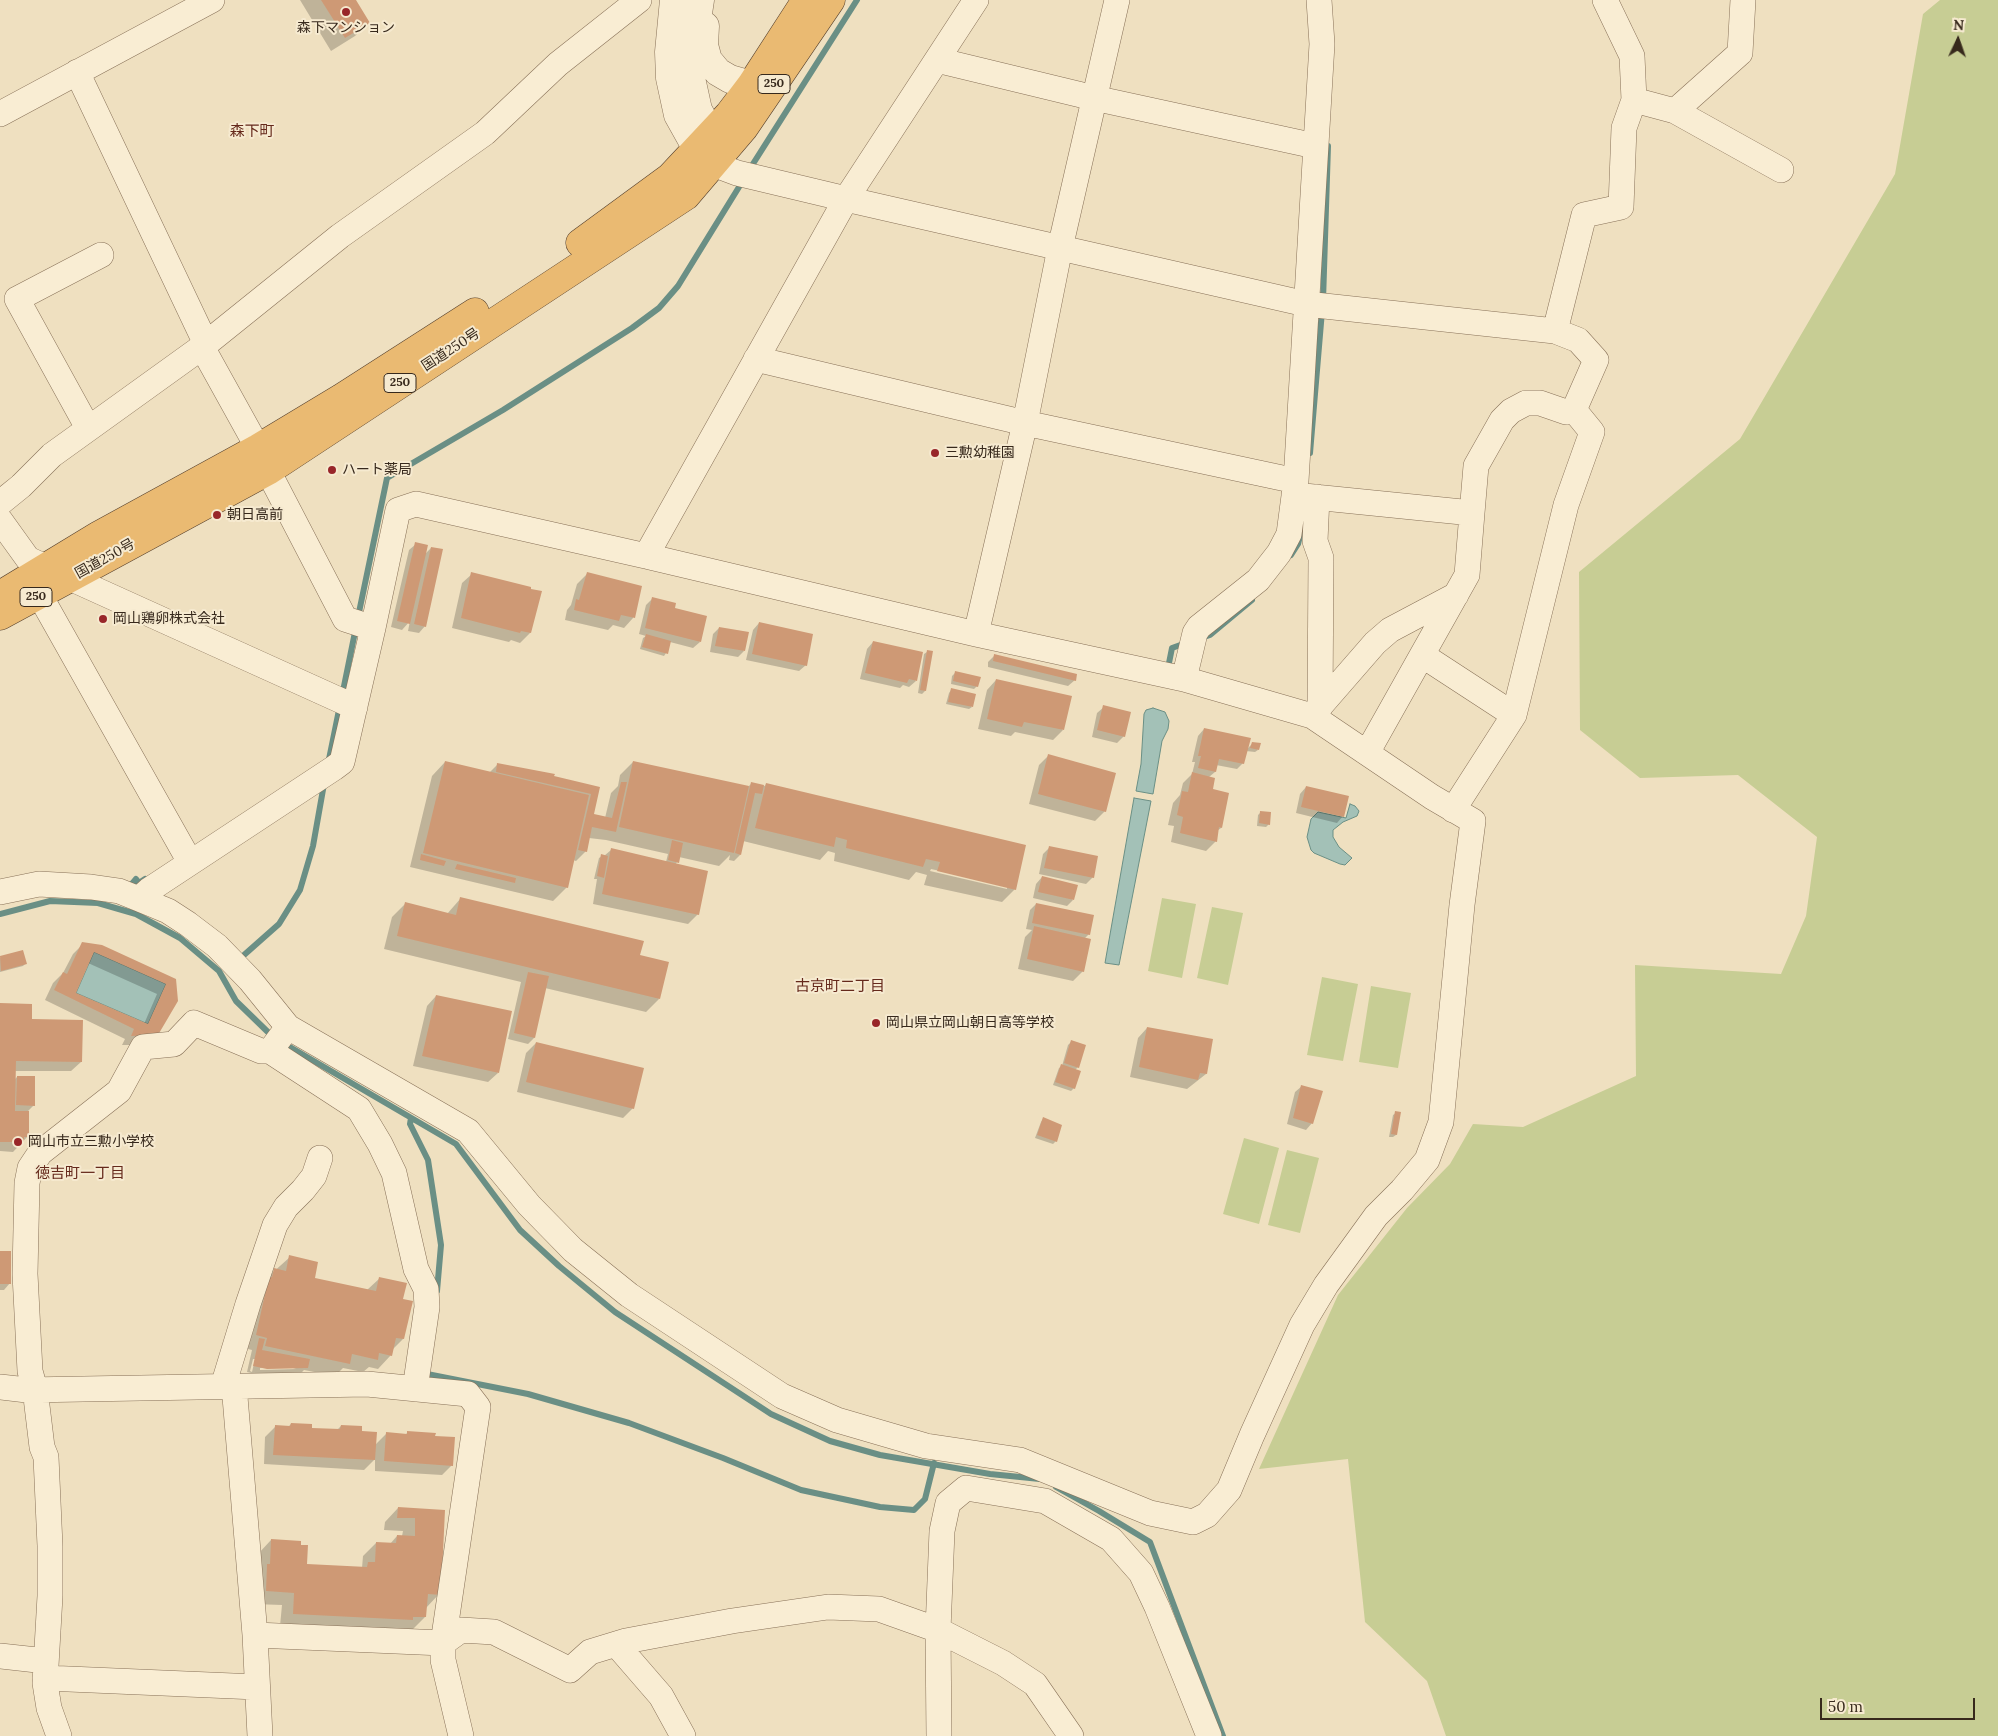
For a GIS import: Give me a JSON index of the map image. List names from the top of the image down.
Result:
{
  "streets": {
    "highway": ["250", "国道250号"]
  },
  "districts": ["森下町", "古京町二丁目", "徳吉町一丁目"],
  "places": [
    "森下マンション",
    "三勲幼稚園",
    "ハート薬局",
    "朝日高前",
    "岡山鶏卵株式会社",
    "岡山県立岡山朝日高等学校",
    "岡山市立三勲小学校"
  ],
  "scale_bar": "50 m",
  "north": "top"
}
